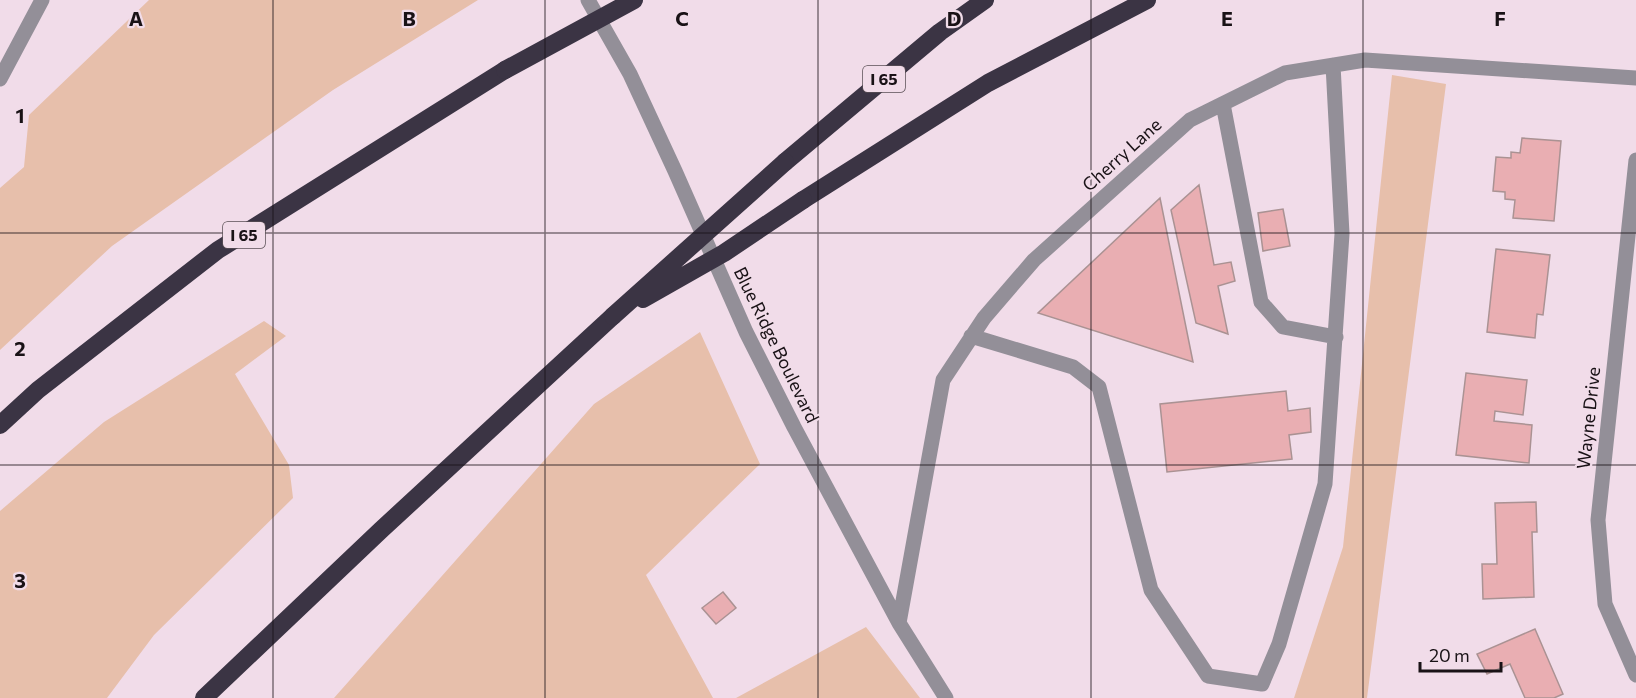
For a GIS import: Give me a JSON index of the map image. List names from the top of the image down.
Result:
{
  "streets": {
    "highway": ["I 65"],
    "street": ["Cherry Lane", "Blue Ridge Boulevard", "Wayne Drive"]
  },
  "crossings": [
    ["Cherry Lane", "Blue Ridge Boulevard"]
  ],
  "scale_bar": "20 m",
  "grid": {
    "columns": [
      "A",
      "B",
      "C",
      "D",
      "E",
      "F"
    ],
    "rows": ["1", "2", "3"]
  }
}
